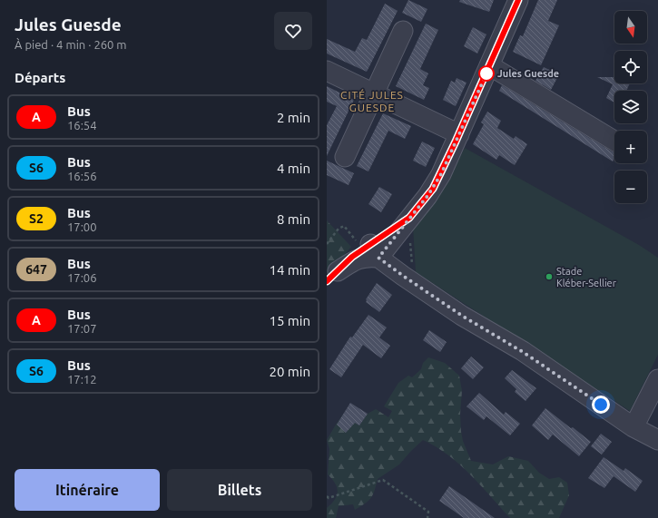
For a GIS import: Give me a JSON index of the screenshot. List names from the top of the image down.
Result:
{
  "districts": ["CITÉ JULES GUESDE"],
  "places": ["Jules Guesde", "Stade Kléber-Sellier"],
  "lines": ["bus line A"],
  "north": "bottom",
  "page": {
    "heading": [
      ["Jules Guesde", "À pied · 4 min · 260 m"],
      "Départs"
    ],
    "map_buttons": ["+", "−"],
    "list": [
      {
        "mark": "A",
        "name": "Bus",
        "note": "16:54",
        "value": "2 min"
      },
      {
        "mark": "S6",
        "name": "Bus",
        "note": "16:56",
        "value": "4 min"
      },
      {
        "mark": "S2",
        "name": "Bus",
        "note": "17:00",
        "value": "8 min"
      },
      {
        "mark": "647",
        "name": "Bus",
        "note": "17:06",
        "value": "14 min"
      },
      {
        "mark": "A",
        "name": "Bus",
        "note": "17:07",
        "value": "15 min"
      },
      {
        "mark": "S6",
        "name": "Bus",
        "note": "17:12",
        "value": "20 min"
      }
    ],
    "buttons": ["Itinéraire", "Billets"]
  }
}
